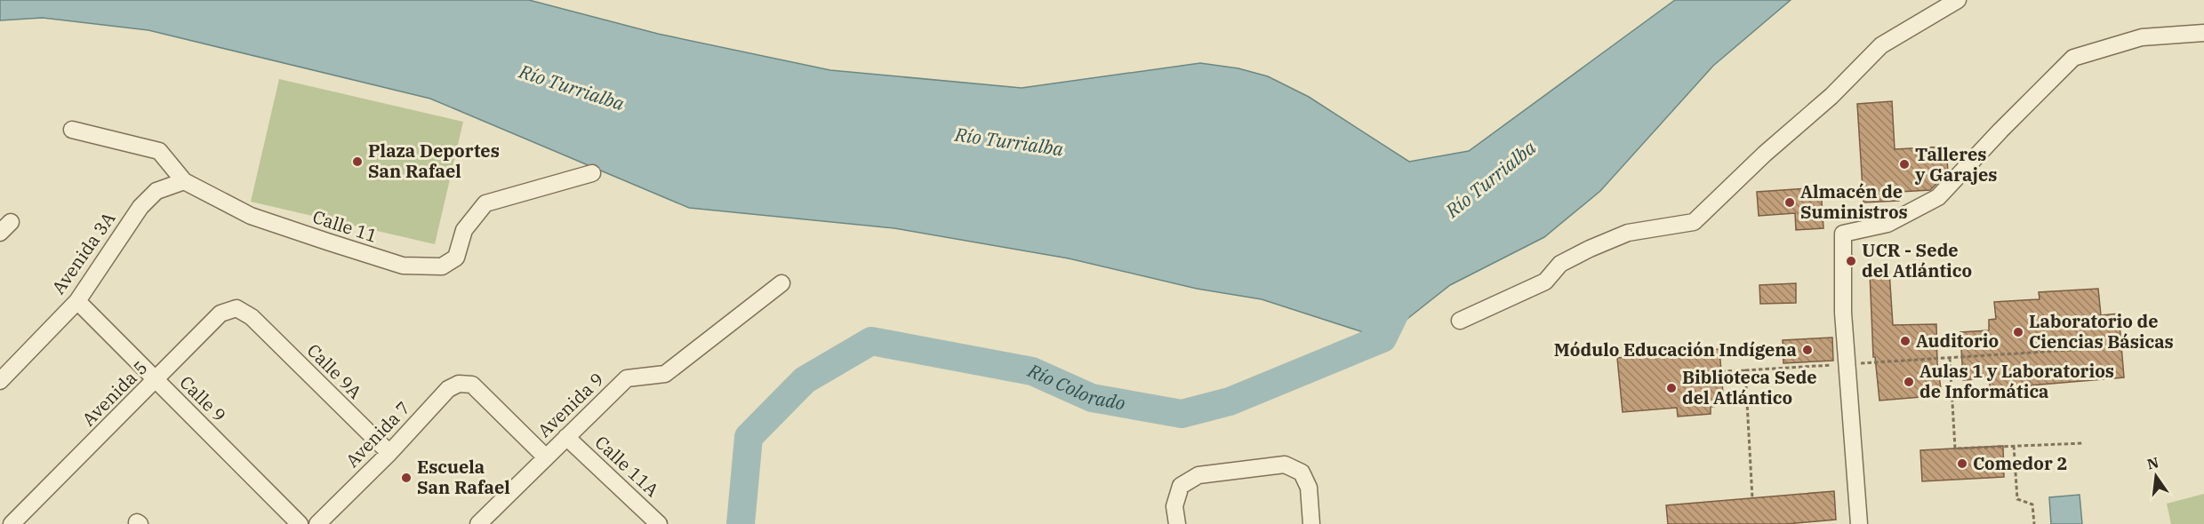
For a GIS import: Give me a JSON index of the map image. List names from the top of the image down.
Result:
{
  "streets": {
    "street": [
      "Calle 11",
      "Avenida 3A",
      "Calle 9A",
      "Avenida 5",
      "Calle 9",
      "Avenida 9",
      "Avenida 7",
      "Calle 11A"
    ]
  },
  "crossings": [
    ["Calle 11", "Avenida 3A"],
    ["Avenida 3A", "Calle 9"],
    ["Calle 9A", "Avenida 5"],
    ["Calle 9A", "Avenida 7"],
    ["Avenida 5", "Calle 9"],
    ["Avenida 9", "Avenida 7"],
    ["Avenida 9", "Calle 11A"]
  ],
  "water": ["Río Turrialba", "Río Colorado"],
  "places": [
    "Plaza Deportes San Rafael",
    "Talleres y Garajes",
    "Almacén de Suministros",
    "UCR - Sede del Atlántico",
    "Laboratorio de Ciencias Básicas",
    "Auditorio",
    "Módulo Educación Indígena",
    "Aulas 1 y Laboratorios de Informática",
    "Biblioteca Sede del Atlántico",
    "Comedor 2",
    "Escuela San Rafael"
  ],
  "north": "top"
}
